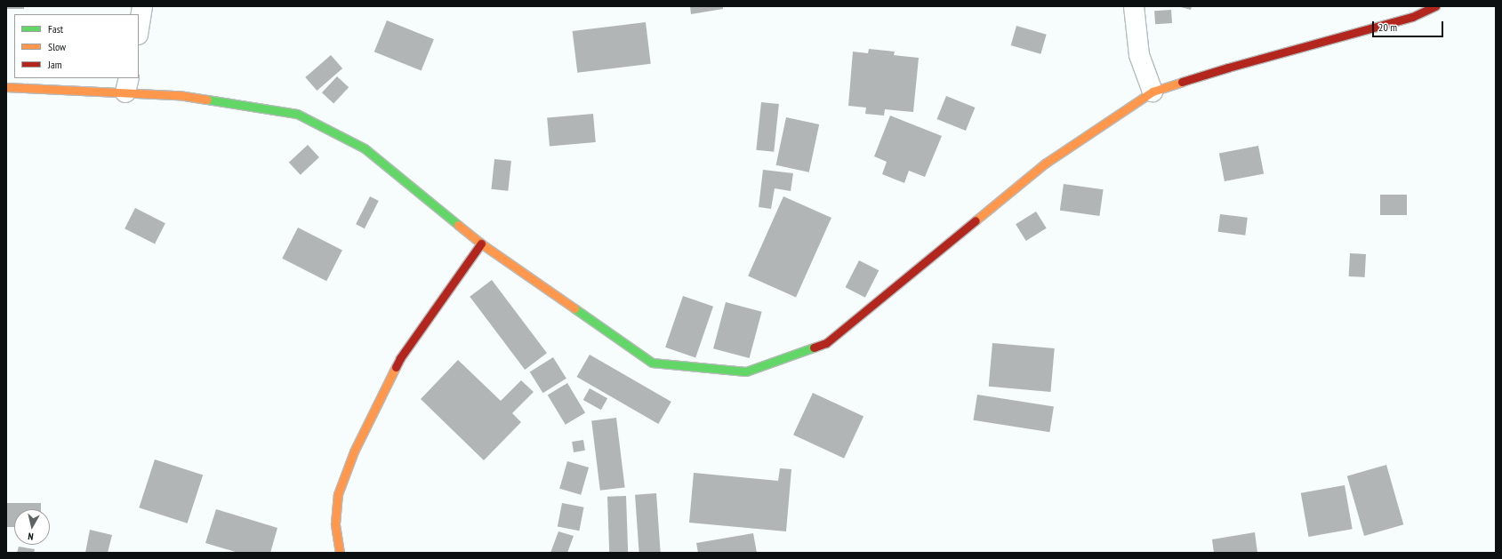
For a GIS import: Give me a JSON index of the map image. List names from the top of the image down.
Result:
{
  "legend": ["Fast", "Slow", "Jam"],
  "scale_bar": "20 m",
  "north": "bottom"
}
